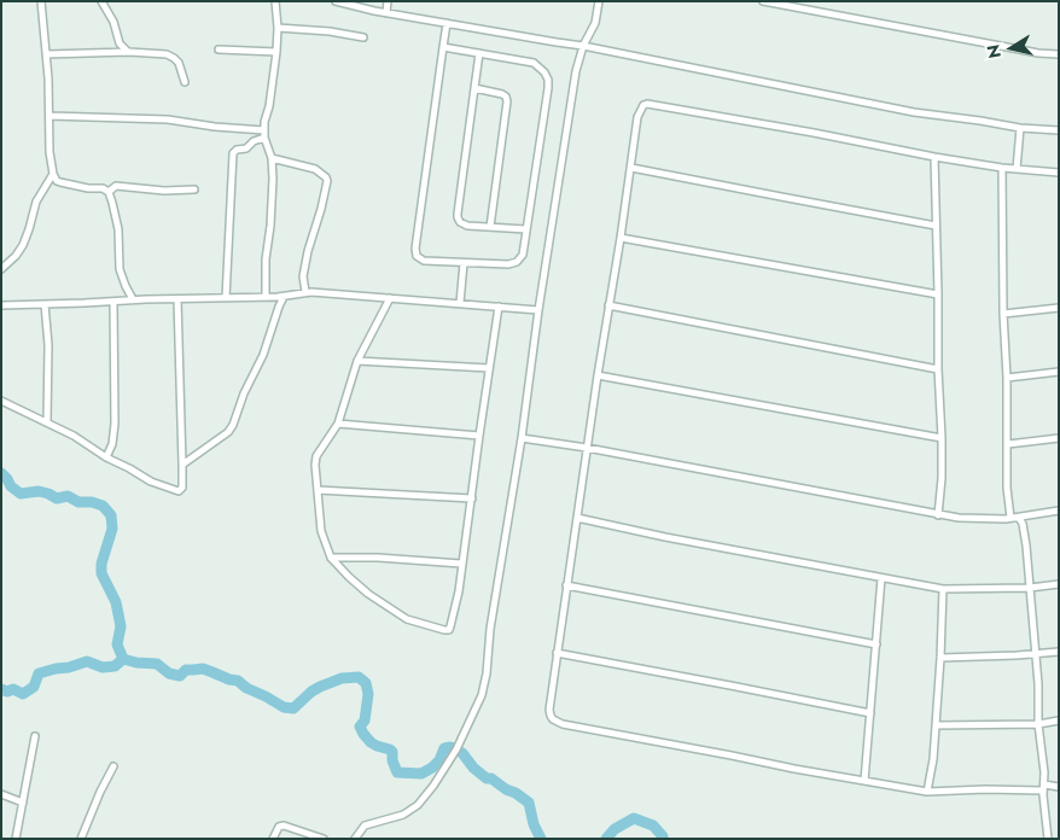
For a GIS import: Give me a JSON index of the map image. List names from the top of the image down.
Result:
{
  "north": "left"
}
